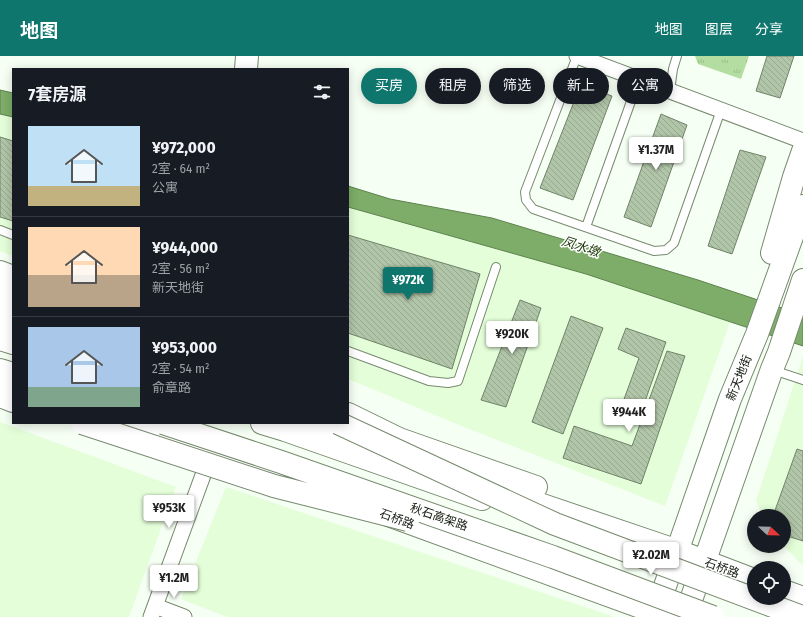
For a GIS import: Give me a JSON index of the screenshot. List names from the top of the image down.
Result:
{
  "streets": {
    "main road": ["新天地街", "秋石高架路", "石桥路"]
  },
  "crossings": [
    ["新天地街", "石桥路"]
  ],
  "water": ["凤水墩"],
  "north": "right",
  "page": {
    "header": "地图",
    "nav": ["地图", "图层", "分享"],
    "chip": [
      "买房",
      "租房",
      "筛选",
      "新上",
      "公寓"
    ],
    "heading": "7套房源",
    "list": [
      {
        "name": "¥972,000",
        "note": "2室 · 64 m² · 公寓"
      },
      {
        "name": "¥944,000",
        "note": "2室 · 56 m² · 新天地街"
      },
      {
        "name": "¥953,000",
        "note": "2室 · 54 m² · 俞章路"
      }
    ],
    "price": [
      "¥1.37M",
      "¥972K",
      "¥920K",
      "¥944K",
      "¥953K",
      "¥2.02M",
      "¥1.2M"
    ]
  }
}
